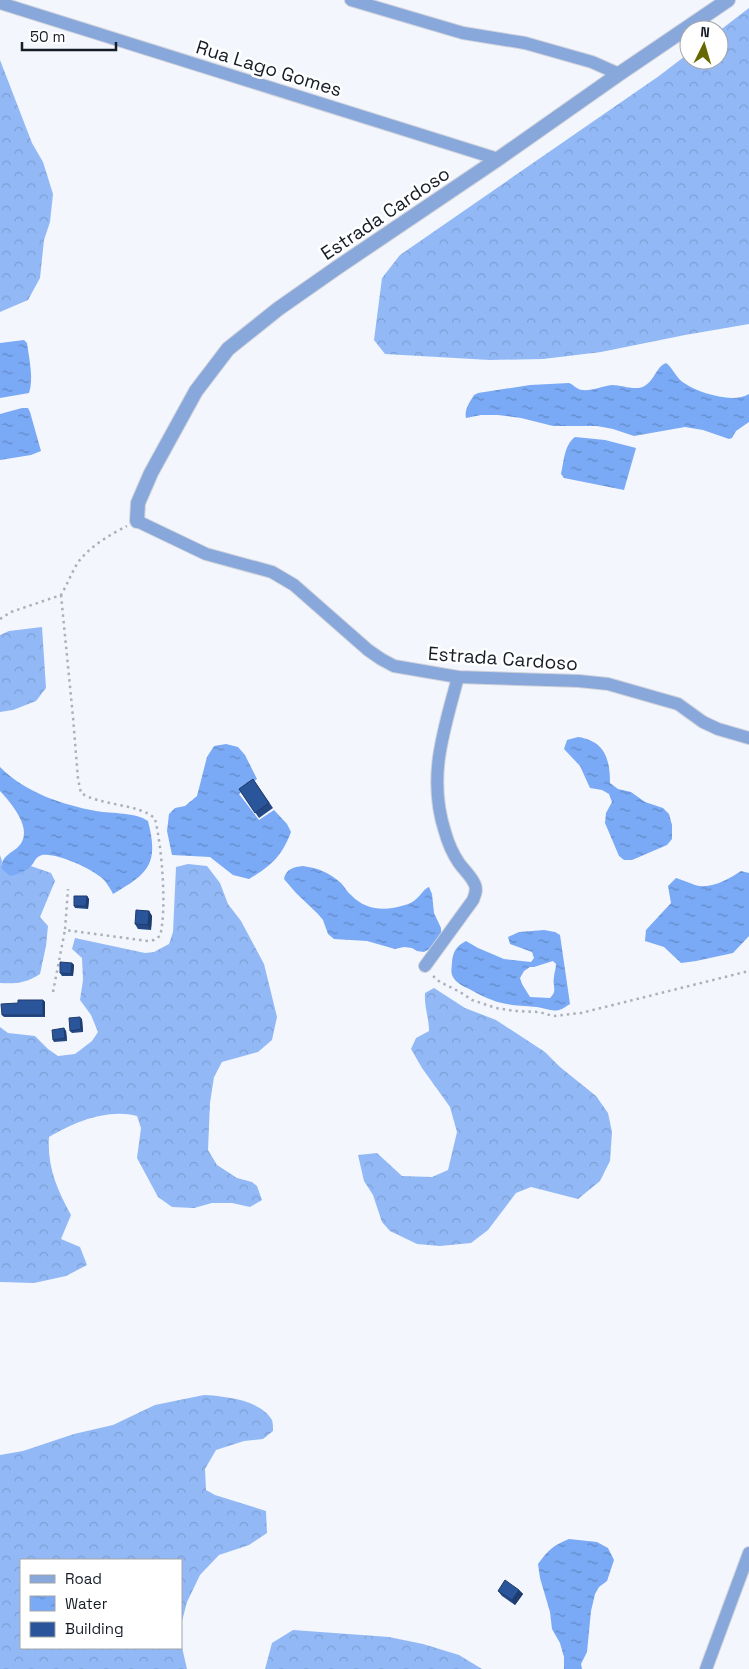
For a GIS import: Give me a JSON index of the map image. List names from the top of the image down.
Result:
{
  "streets": {
    "street": ["Rua Lago Gomes", "Estrada Cardoso"]
  },
  "crossings": [
    ["Rua Lago Gomes", "Estrada Cardoso"]
  ],
  "legend": ["Road", "Water", "Building"],
  "scale_bar": "50 m",
  "north": "top"
}
